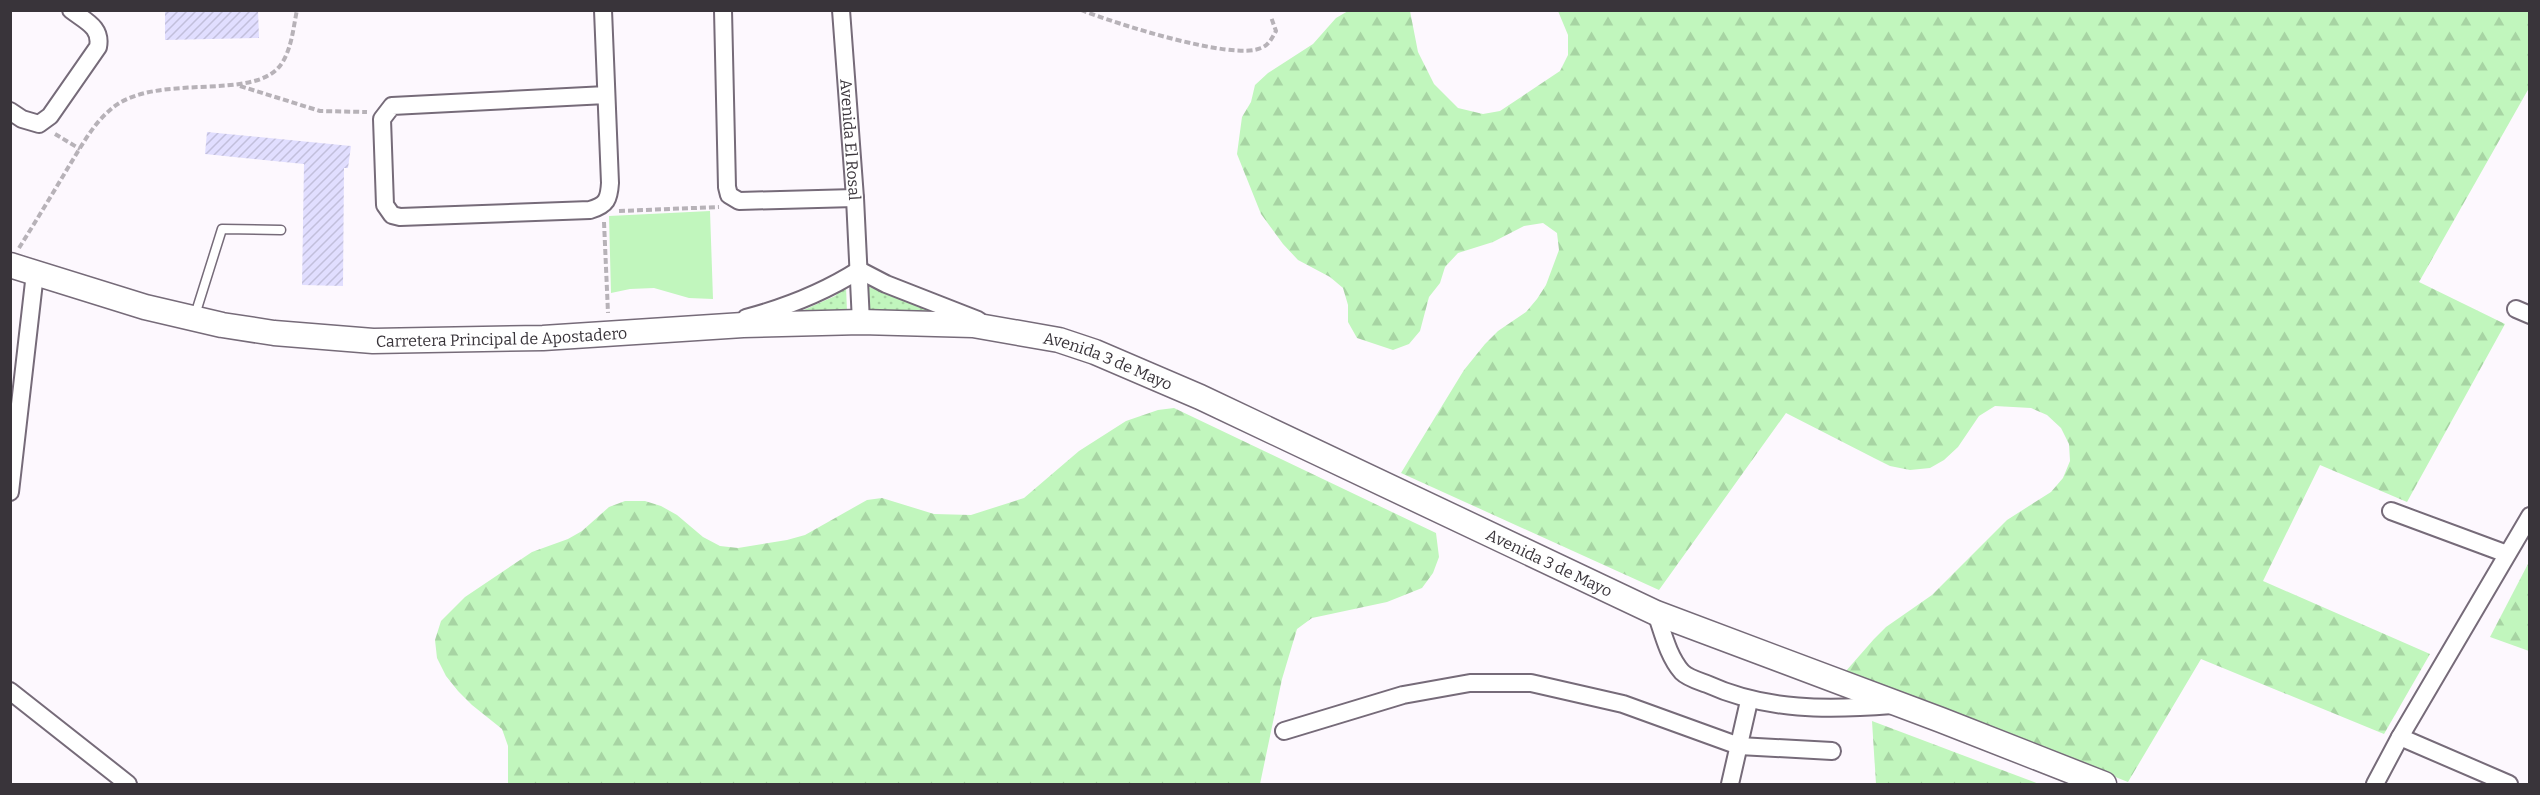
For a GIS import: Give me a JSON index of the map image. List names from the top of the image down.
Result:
{
  "streets": {
    "street": ["Avenida El Rosal", "Carretera Principal de Apostadero", "Avenida 3 de Mayo"]
  },
  "crossings": [
    ["Avenida El Rosal", "Carretera Principal de Apostadero"],
    ["Carretera Principal de Apostadero", "Avenida 3 de Mayo"]
  ]
}
